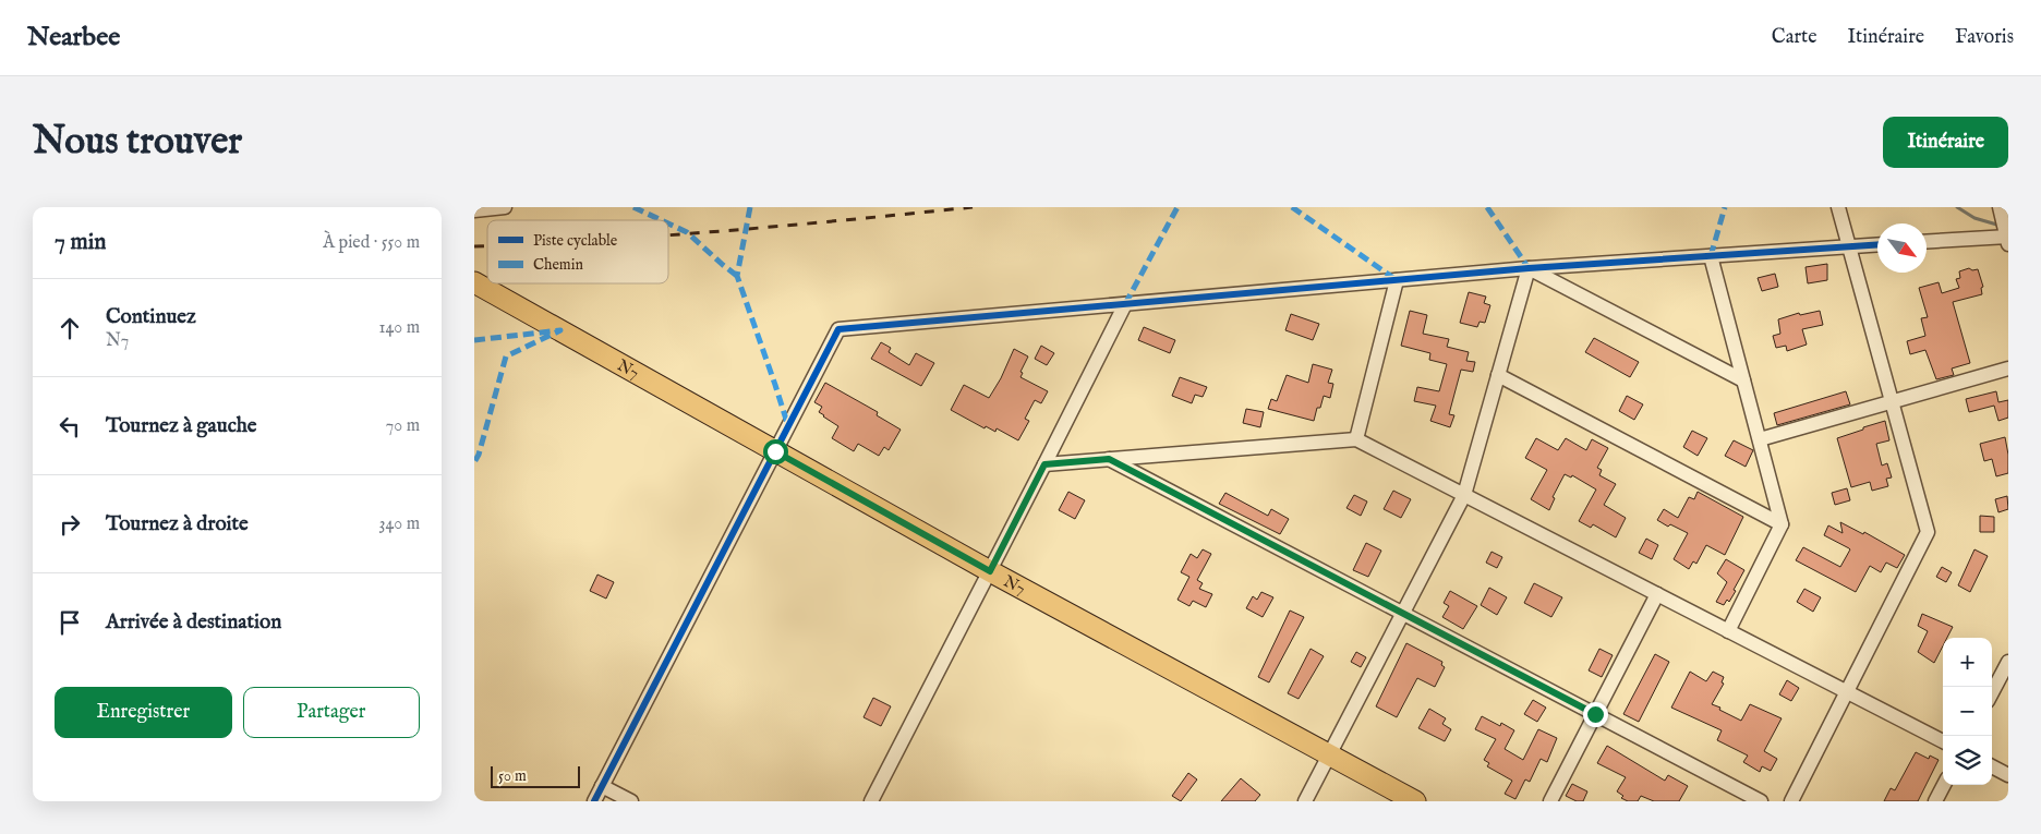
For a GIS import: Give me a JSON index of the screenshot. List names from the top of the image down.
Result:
{
  "streets": {
    "main road": ["N7"]
  },
  "legend": ["Piste cyclable", "Chemin"],
  "scale_bar": "50 m",
  "north": "bottom right",
  "page": {
    "header": "Nearbee",
    "nav": ["Carte", "Itinéraire", "Favoris"],
    "buttons": [
      "Itinéraire",
      ["Enregistrer", "Partager"]
    ],
    "title": "Nous trouver",
    "heading": ["7 min", "À pied · 550 m"],
    "list": [
      ["Continuez", "N7", "140 m"],
      ["Tournez à gauche", "70 m"],
      ["Tournez à droite", "340 m"],
      "Arrivée à destination"
    ],
    "map_buttons": ["+", "−"],
    "scale": "50 m"
  }
}
